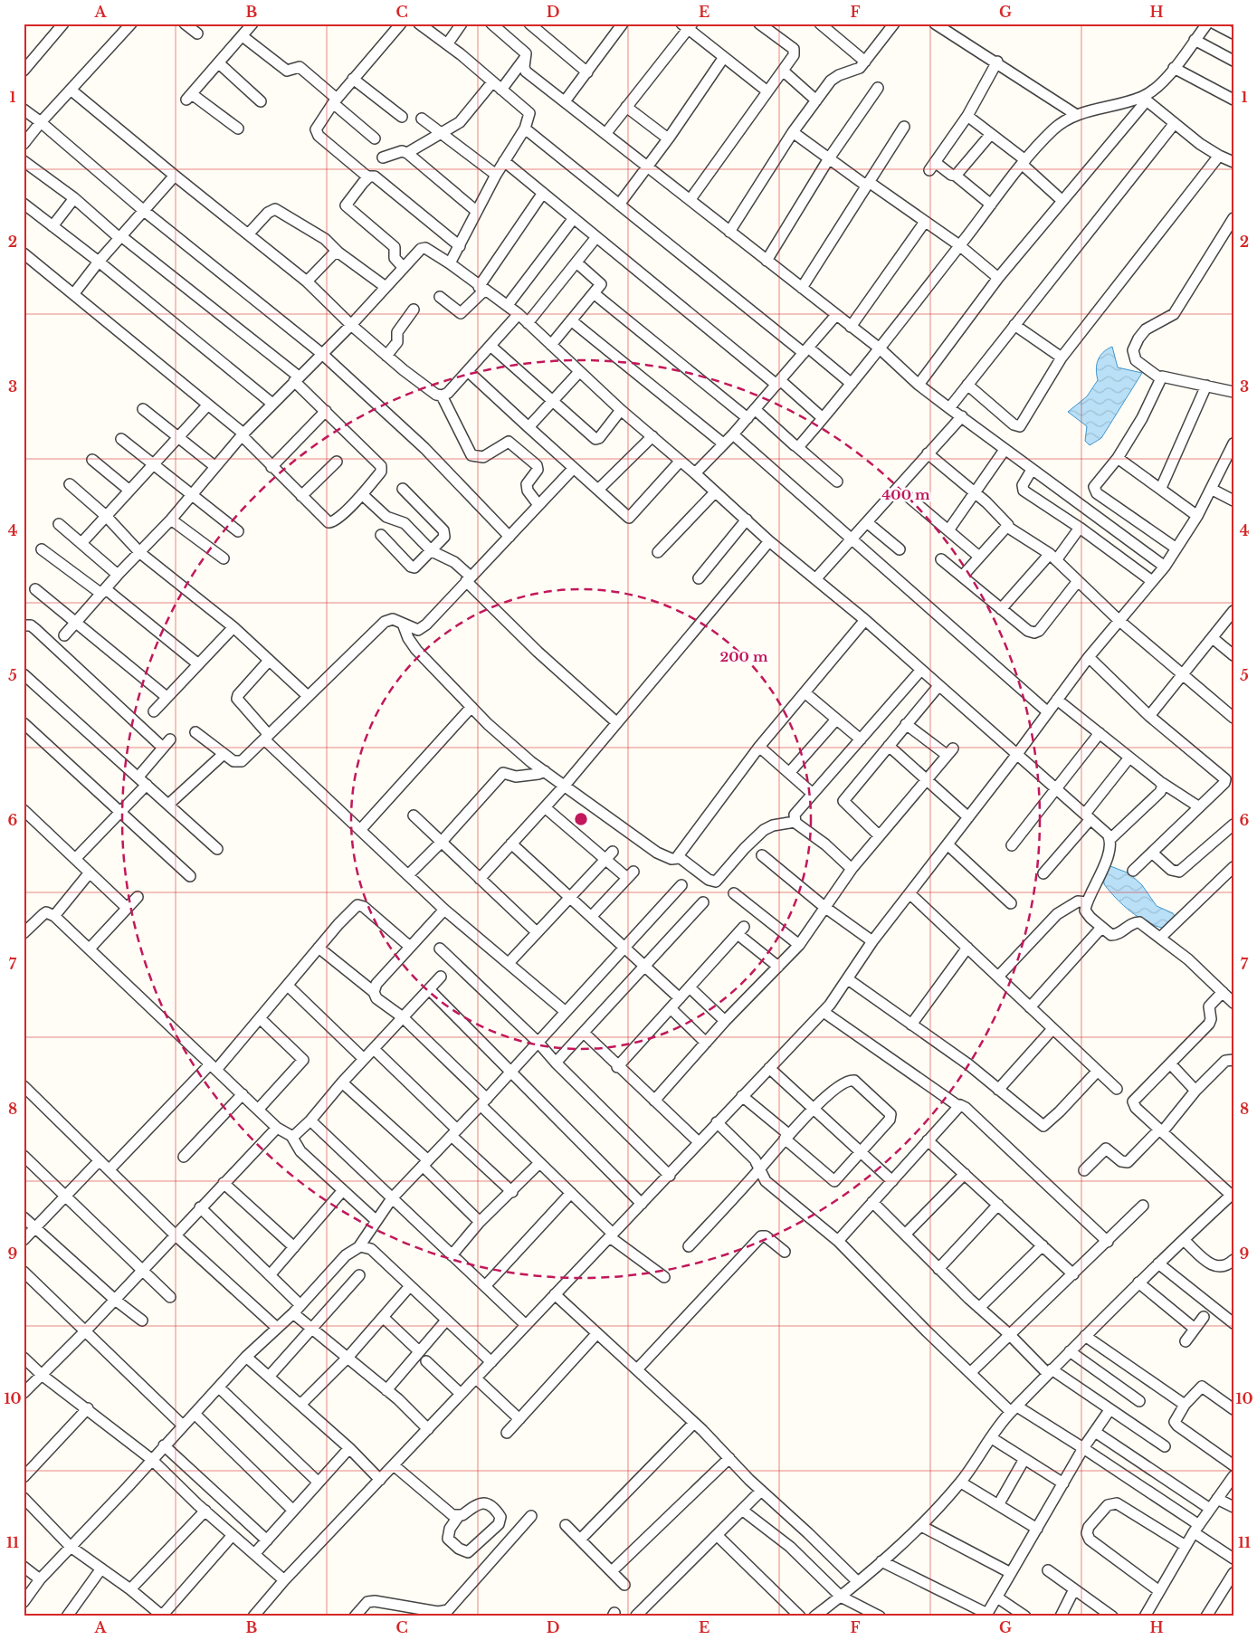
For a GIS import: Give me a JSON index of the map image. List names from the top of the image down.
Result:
{
  "grid": {
    "columns": [
      "A",
      "B",
      "C",
      "D",
      "E",
      "F",
      "G",
      "H"
    ],
    "rows": [
      "1",
      "2",
      "3",
      "4",
      "5",
      "6",
      "7",
      "8",
      "9",
      "10",
      "11"
    ]
  },
  "rings": ["400 m", "200 m"]
}
